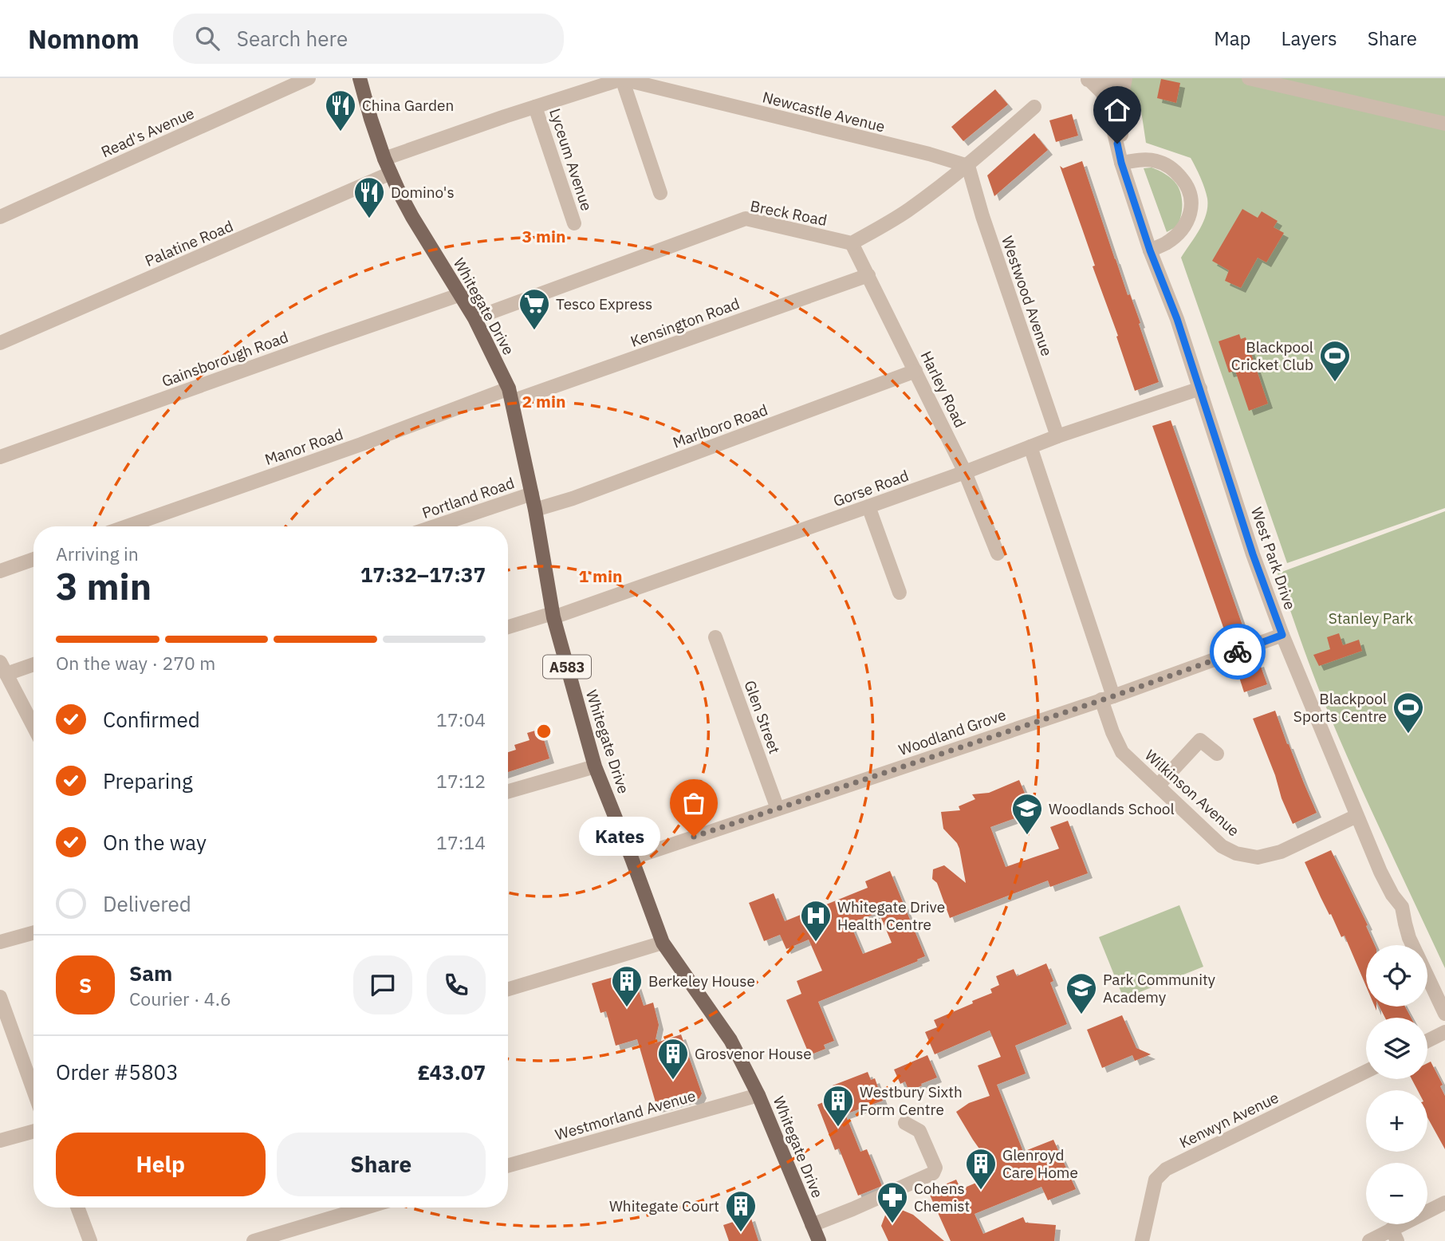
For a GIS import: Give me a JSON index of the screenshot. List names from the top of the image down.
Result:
{
  "streets": {
    "main road": ["Whitegate Drive", "A583"],
    "street": [
      "Newcastle Avenue",
      "Read's Avenue",
      "Lyceum Avenue",
      "Breck Road",
      "Palatine Road",
      "Westwood Avenue",
      "Kensington Road",
      "Gainsborough Road",
      "Harley Road",
      "Marlboro Road",
      "Manor Road",
      "Gorse Road",
      "Portland Road",
      "West Park Drive",
      "Glen Street",
      "Woodland Grove",
      "Wilkinson Avenue",
      "Westmorland Avenue",
      "Kenwyn Avenue"
    ]
  },
  "crossings": [
    ["Newcastle Avenue", "Westwood Avenue"],
    ["Breck Road", "Whitegate Drive"],
    ["Breck Road", "Harley Road"],
    ["Palatine Road", "Whitegate Drive"],
    ["Westwood Avenue", "Gorse Road"],
    ["Whitegate Drive", "Kensington Road"],
    ["Whitegate Drive", "Gainsborough Road"],
    ["Whitegate Drive", "Marlboro Road"],
    ["Whitegate Drive", "Manor Road"],
    ["Whitegate Drive", "Gorse Road"],
    ["Whitegate Drive", "Portland Road"],
    ["Whitegate Drive", "Woodland Grove"],
    ["Whitegate Drive", "Westmorland Avenue"],
    ["Kensington Road", "Harley Road"],
    ["Kensington Road", "Manor Road"],
    ["Harley Road", "Marlboro Road"],
    ["Harley Road", "Gorse Road"],
    ["Gorse Road", "West Park Drive"],
    ["West Park Drive", "Woodland Grove"],
    ["West Park Drive", "Wilkinson Avenue"],
    ["Glen Street", "Woodland Grove"],
    ["Woodland Grove", "Wilkinson Avenue"]
  ],
  "parks": ["Stanley Park"],
  "places": {
    "restaurant": ["China Garden", "Domino's"],
    "supermarket": ["Tesco Express"],
    "sports": ["Blackpool Cricket Club", "Blackpool Sports Centre"],
    "school or university": ["Woodlands School", "Park Community Academy"],
    "other": ["Kates"],
    "hospital": ["Whitegate Drive Health Centre"],
    "building": [
      "Berkeley House",
      "Grosvenor House",
      "Westbury Sixth Form Centre",
      "Glenroyd Care Home",
      "Whitegate Court"
    ],
    "pharmacy": ["Cohens Chemist"]
  },
  "page": {
    "header": "Nomnom",
    "search": "Search here",
    "nav": ["Map", "Layers", "Share"],
    "heading": ["3 min", "Arriving in", "17:32–17:37"],
    "panel": [
      "Sam",
      "Courier · 4.6",
      "Order #5803",
      "£43.07"
    ],
    "bar": "On the way · 270 m",
    "list": [
      ["Confirmed", "17:04"],
      ["Preparing", "17:12"],
      ["On the way", "17:14"],
      "Delivered"
    ],
    "bubble": "Kates",
    "map_buttons": ["+", "−"],
    "round": "S",
    "buttons": ["Help", "Share"]
  },
  "rings": ["3 min", "2 min", "1 min"]
}
